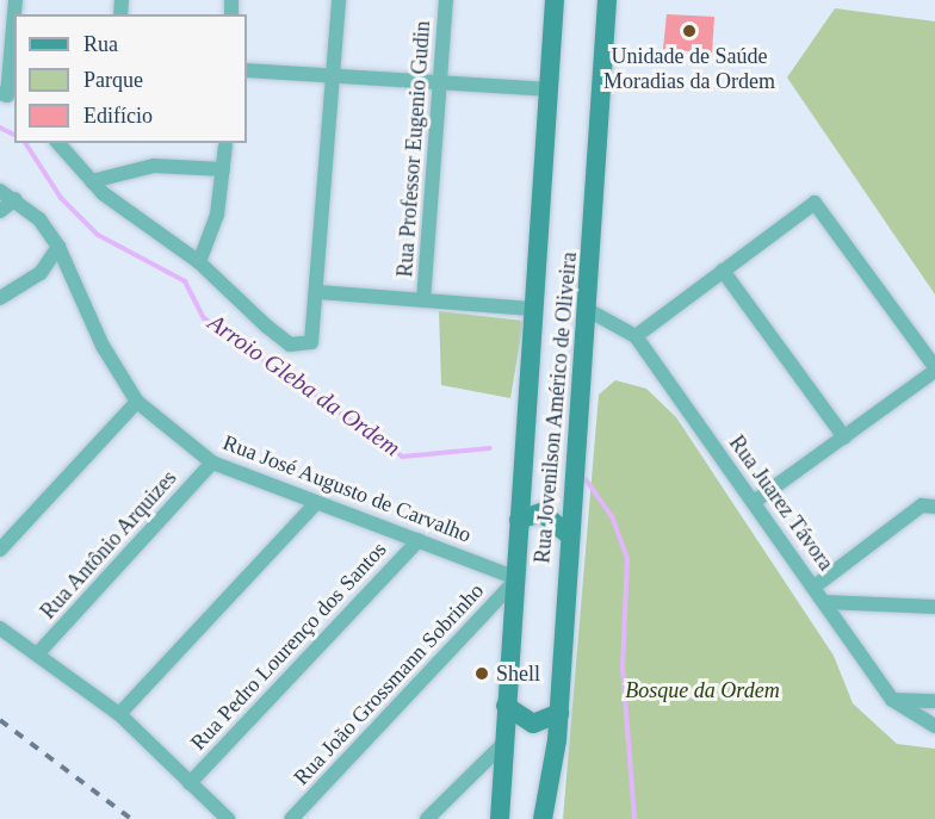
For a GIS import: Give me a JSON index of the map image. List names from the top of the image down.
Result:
{
  "streets": {
    "main road": ["Rua Jovenilson Américo de Oliveira"],
    "street": [
      "Rua Professor Eugenio Gudin",
      "Rua José Augusto de Carvalho",
      "Rua Juarez Távora",
      "Rua Antônio Arquizes",
      "Rua Pedro Lourenço dos Santos",
      "Rua João Grossmann Sobrinho"
    ]
  },
  "crossings": [
    ["Rua Jovenilson Américo de Oliveira", "Rua José Augusto de Carvalho"],
    ["Rua Jovenilson Américo de Oliveira", "Rua Juarez Távora"],
    ["Rua Jovenilson Américo de Oliveira", "Rua João Grossmann Sobrinho"],
    ["Rua José Augusto de Carvalho", "Rua Antônio Arquizes"],
    ["Rua José Augusto de Carvalho", "Rua Pedro Lourenço dos Santos"],
    ["Rua José Augusto de Carvalho", "Rua João Grossmann Sobrinho"]
  ],
  "water": ["Arroio Gleba da Ordem"],
  "parks": ["Bosque da Ordem"],
  "places": ["Unidade de Saúde Moradias da Ordem", "Shell"],
  "legend": ["Rua", "Parque", "Edifício"]
}
